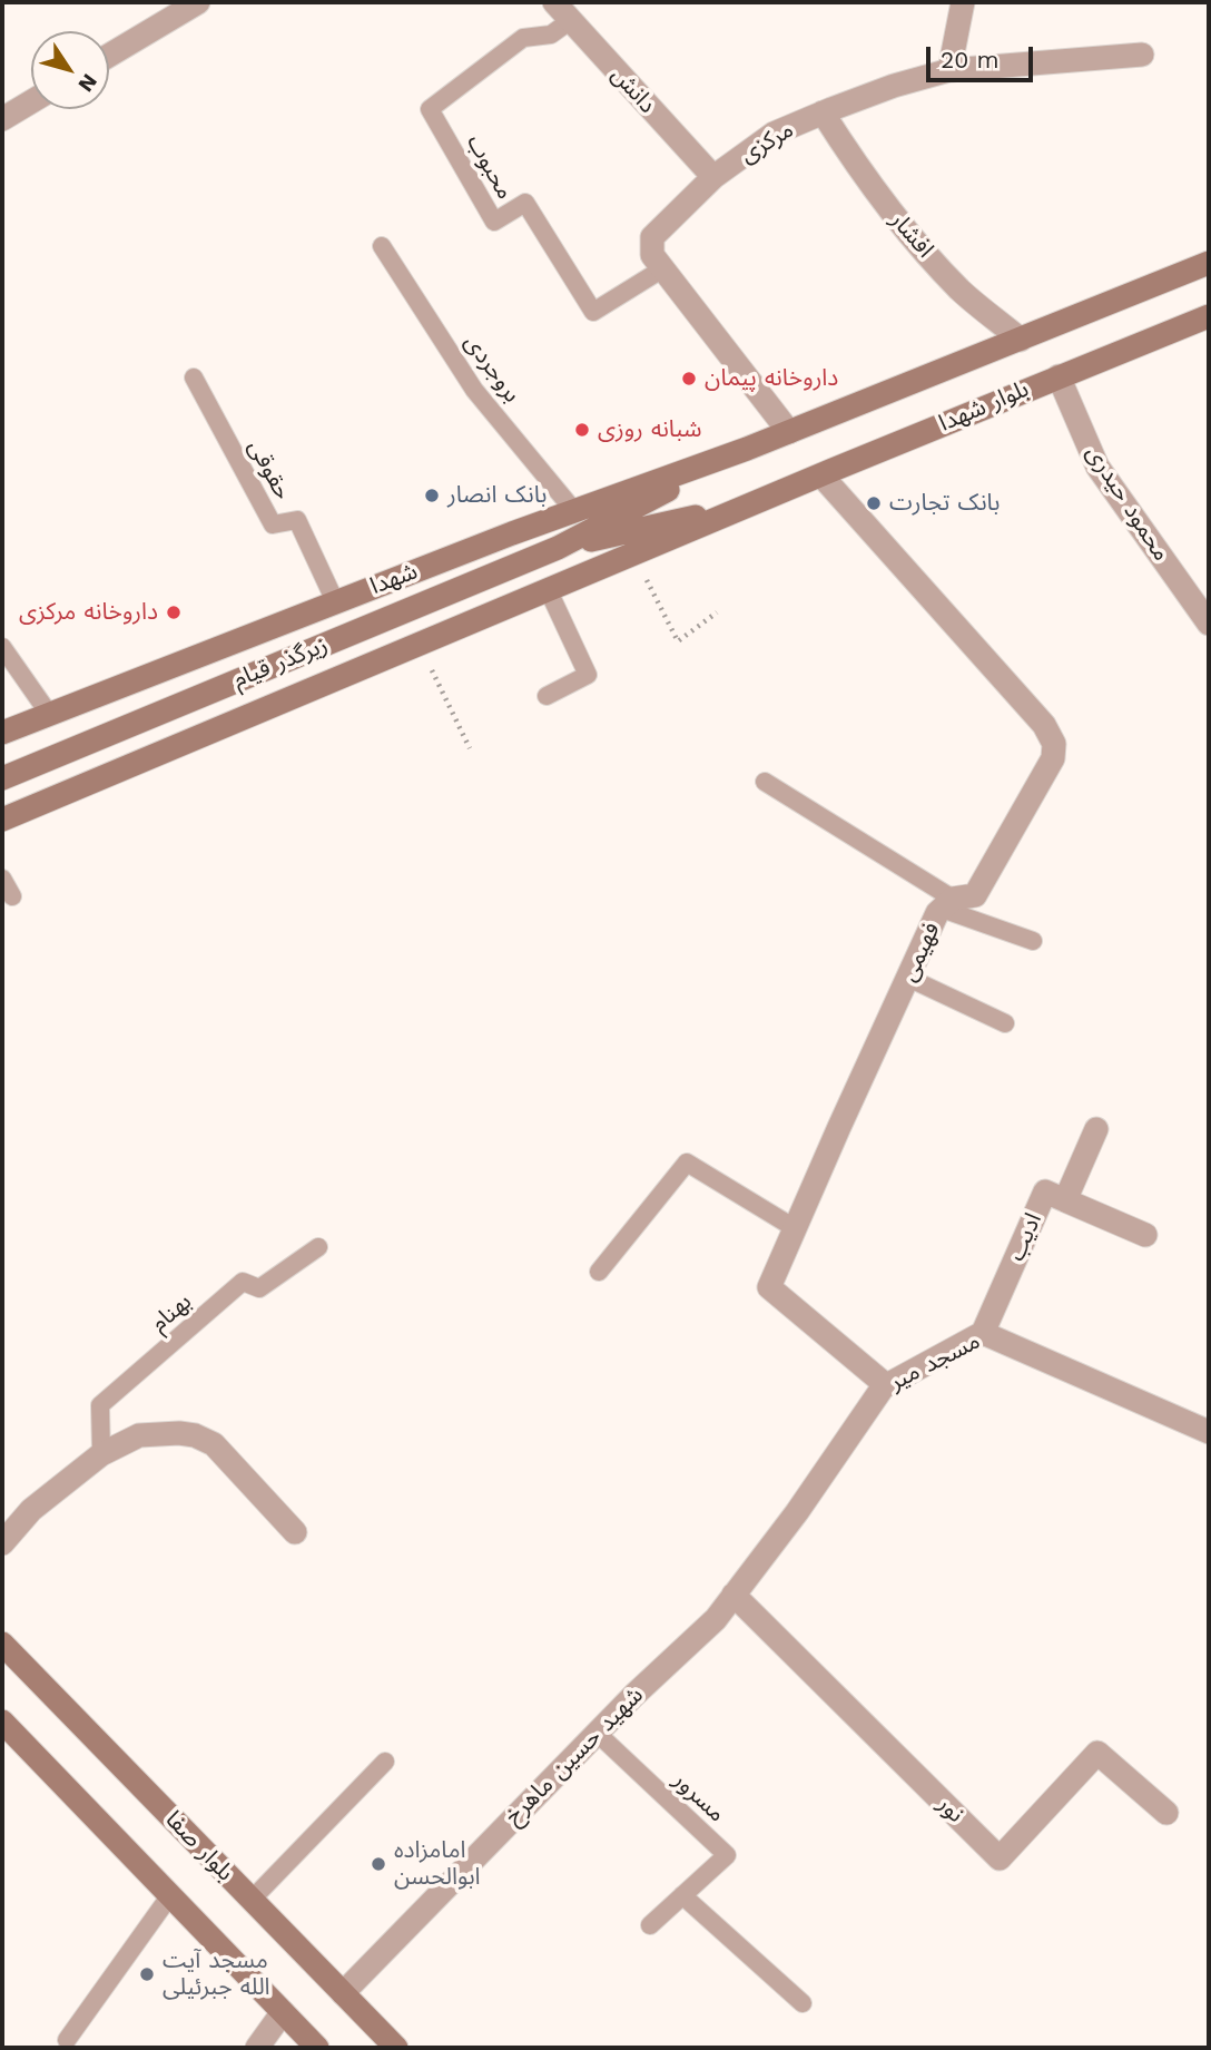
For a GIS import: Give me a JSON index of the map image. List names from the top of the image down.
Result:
{
  "streets": {
    "main road": [
      "بلوار شهدا",
      "شهدا",
      "زیرگذر قیام",
      "بلوار صفا"
    ],
    "street": [
      "دانش",
      "مرکزی",
      "افشار",
      "محمود حیدری",
      "فهیمی",
      "ادیب",
      "مسجد میر",
      "شهید حسین ماهرخ",
      "نور"
    ],
    "lane": [
      "محبوب",
      "بروجردی",
      "حقوقی",
      "بهنام",
      "مسرور"
    ]
  },
  "crossings": [
    ["دانش", "مرکزی"],
    ["دانش", "محبوب"],
    ["مرکزی", "محبوب"],
    ["مرکزی", "افشار"],
    ["مرکزی", "بلوار شهدا"],
    ["مرکزی", "شهدا"],
    ["افشار", "بلوار شهدا"],
    ["بروجردی", "شهدا"],
    ["بلوار شهدا", "محمود حیدری"],
    ["بلوار شهدا", "شهدا"],
    ["بلوار شهدا", "فهیمی"],
    ["حقوقی", "شهدا"],
    ["فهیمی", "مسجد میر"],
    ["ادیب", "مسجد میر"],
    ["مسجد میر", "شهید حسین ماهرخ"],
    ["شهید حسین ماهرخ", "مسرور"],
    ["شهید حسین ماهرخ", "نور"],
    ["شهید حسین ماهرخ", "بلوار صفا"]
  ],
  "places": [
    "داروخانه پیمان",
    "شبانه روزی",
    "بانک انصار",
    "بانک تجارت",
    "داروخانه مرکزی",
    "امامزاده ابوالحسن",
    "مسجد آیت الله جبرئیلی"
  ],
  "scale_bar": "20 m",
  "north": "bottom right"
}
